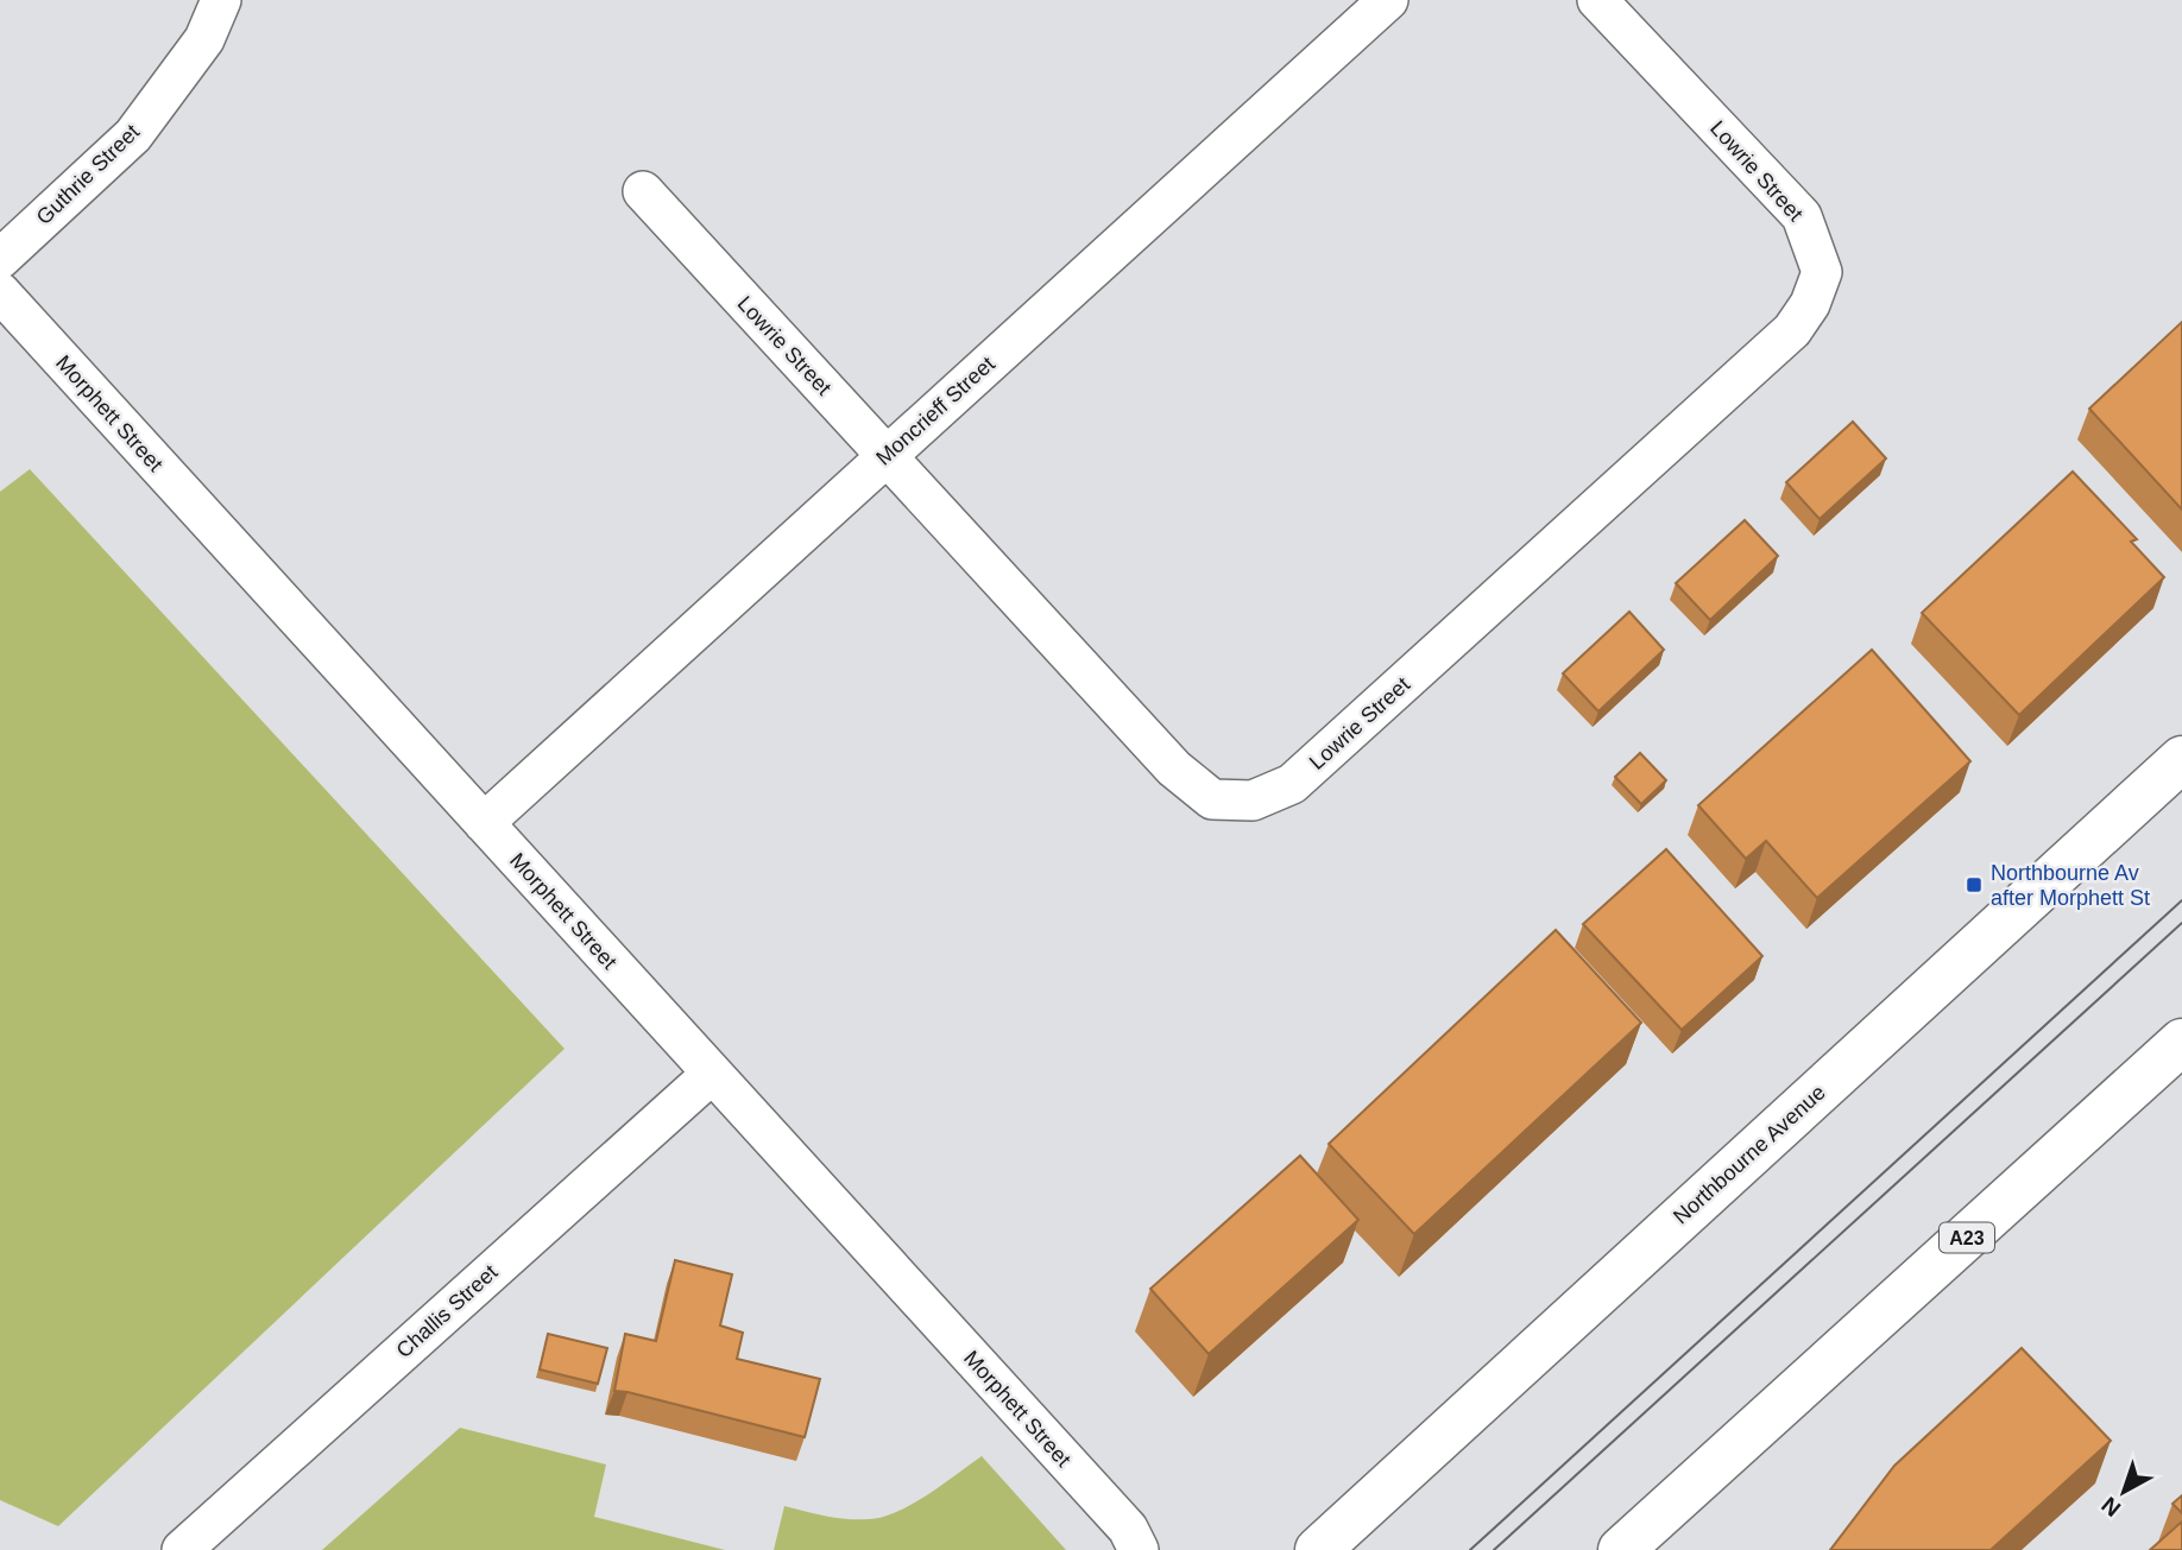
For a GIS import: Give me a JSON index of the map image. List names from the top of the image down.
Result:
{
  "streets": {
    "highway": ["Northbourne Avenue", "A23"],
    "street": [
      "Lowrie Street",
      "Guthrie Street",
      "Moncrieff Street",
      "Morphett Street",
      "Challis Street"
    ]
  },
  "crossings": [
    ["Lowrie Street", "Moncrieff Street"],
    ["Moncrieff Street", "Morphett Street"],
    ["Morphett Street", "Challis Street"]
  ],
  "places": {
    "transit": ["Northbourne Av after Morphett St"]
  },
  "north": "bottom left"
}
